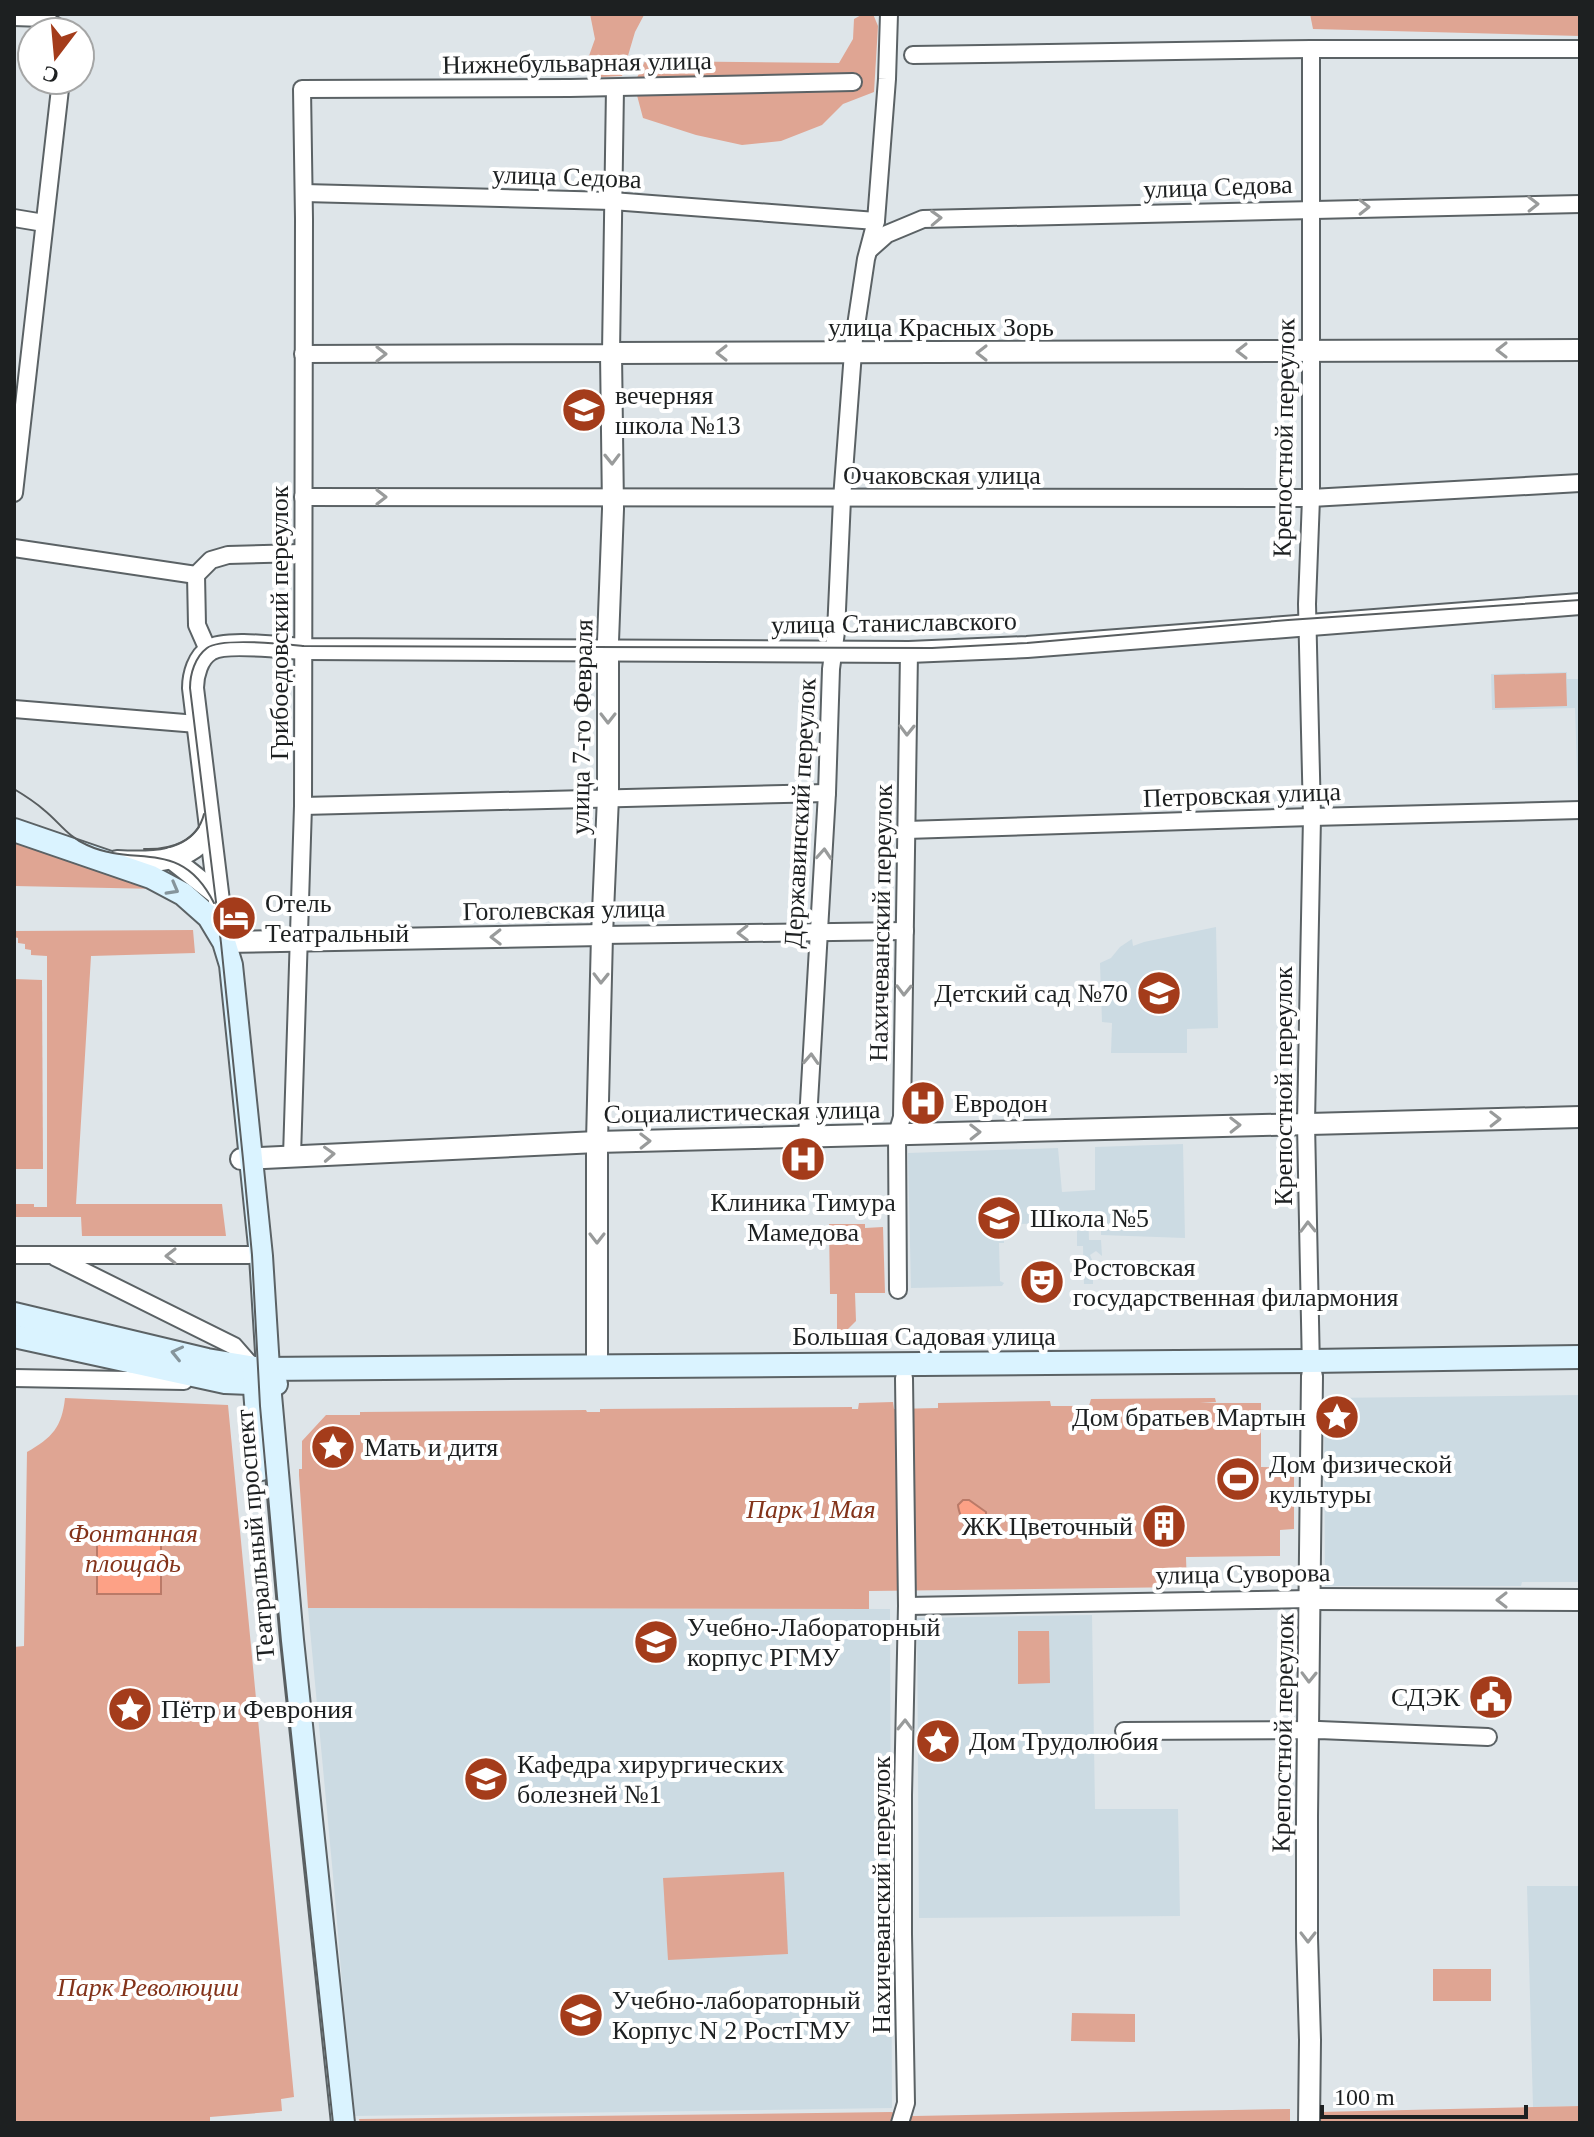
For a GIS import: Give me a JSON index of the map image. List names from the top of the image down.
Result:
{
  "streets": {
    "main road": ["Большая Садовая улица", "Театральный проспект"],
    "street": [
      "Нижнебульварная улица",
      "улица Седова",
      "улица Красных Зорь",
      "Крепостной переулок",
      "Очаковская улица",
      "Грибоедовский переулок",
      "улица Станиславского",
      "улица 7-го Февраля",
      "Петровская улица",
      "Державинский переулок",
      "Гоголевская улица",
      "Нахичеванский переулок",
      "Социалистическая улица",
      "улица Суворова"
    ]
  },
  "crossings": [
    ["Нижнебульварная улица", "Грибоедовский переулок"],
    ["Нижнебульварная улица", "улица 7-го Февраля"],
    ["улица Седова", "Крепостной переулок"],
    ["улица Седова", "Грибоедовский переулок"],
    ["улица Седова", "улица 7-го Февраля"],
    ["улица Седова", "Державинский переулок"],
    ["улица Красных Зорь", "Крепостной переулок"],
    ["улица Красных Зорь", "Грибоедовский переулок"],
    ["улица Красных Зорь", "улица 7-го Февраля"],
    ["улица Красных Зорь", "Державинский переулок"],
    ["Крепостной переулок", "Очаковская улица"],
    ["Крепостной переулок", "улица Станиславского"],
    ["Крепостной переулок", "Петровская улица"],
    ["Крепостной переулок", "Социалистическая улица"],
    ["Крепостной переулок", "Большая Садовая улица"],
    ["Крепостной переулок", "улица Суворова"],
    ["Очаковская улица", "Грибоедовский переулок"],
    ["Очаковская улица", "улица 7-го Февраля"],
    ["Очаковская улица", "Державинский переулок"],
    ["Грибоедовский переулок", "улица Станиславского"],
    ["Грибоедовский переулок", "Гоголевская улица"],
    ["Грибоедовский переулок", "Социалистическая улица"],
    ["улица Станиславского", "улица 7-го Февраля"],
    ["улица Станиславского", "Державинский переулок"],
    ["улица Станиславского", "Нахичеванский переулок"],
    ["улица Станиславского", "Театральный проспект"],
    ["улица 7-го Февраля", "Гоголевская улица"],
    ["улица 7-го Февраля", "Социалистическая улица"],
    ["улица 7-го Февраля", "Большая Садовая улица"],
    ["Петровская улица", "Нахичеванский переулок"],
    ["Державинский переулок", "Гоголевская улица"],
    ["Державинский переулок", "Социалистическая улица"],
    ["Гоголевская улица", "Нахичеванский переулок"],
    ["Гоголевская улица", "Театральный проспект"],
    ["Нахичеванский переулок", "Социалистическая улица"],
    ["Нахичеванский переулок", "Большая Садовая улица"],
    ["Нахичеванский переулок", "улица Суворова"],
    ["Социалистическая улица", "Театральный проспект"],
    ["Большая Садовая улица", "Театральный проспект"]
  ],
  "one_way": ["улица Седова", "улица 7-го Февраля", "Социалистическая улица"],
  "parks": ["Парк 1 Мая", "Фонтанная площадь", "Парк Революции"],
  "places": {
    "school or university": [
      "вечерняя школа №13",
      "Детский сад №70",
      "Школа №5",
      "Учебно-Лабораторный корпус РГМУ",
      "Кафедра хирургических болезней №1",
      "Учебно-лабораторный Корпус N 2 РостГМУ"
    ],
    "hotel": ["Отель Театральный"],
    "hospital": ["Евродон", "Клиника Тимура Мамедова"],
    "theatre": ["Ростовская государственная филармония"],
    "place": [
      "Дом братьев Мартын",
      "Мать и дитя",
      "Пётр и Феврония",
      "Дом Трудолюбия"
    ],
    "sports": ["Дом физической культуры"],
    "building": ["ЖК Цветочный"],
    "public building": ["СДЭК"]
  },
  "scale_bar": "100 m",
  "north": "bottom"
}
